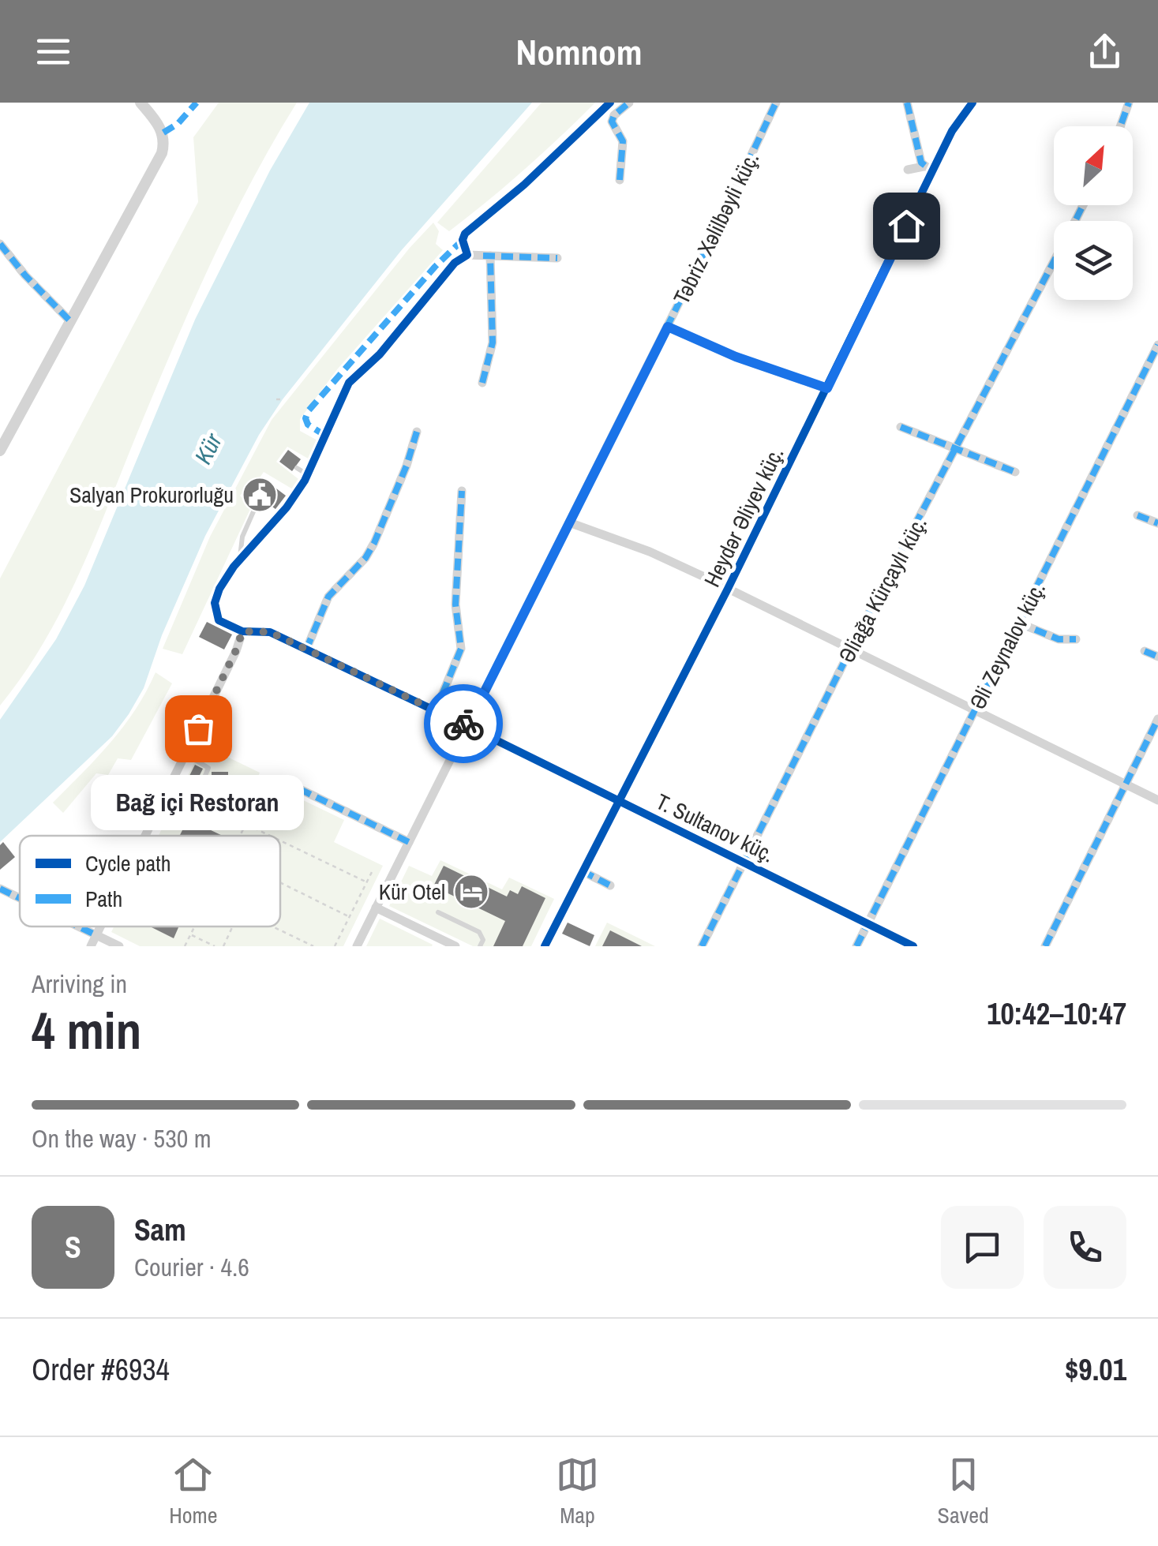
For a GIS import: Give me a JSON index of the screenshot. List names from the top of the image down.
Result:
{
  "streets": {
    "street": [
      "Təbriz Xəlilbəyli küç.",
      "Heydər Əliyev küç.",
      "Əliağa Kürçaylı küç.",
      "Əli Zeynalov küç.",
      "T. Sultanov küç."
    ]
  },
  "crossings": [
    ["Təbriz Xəlilbəyli küç.", "T. Sultanov küç."],
    ["Heydər Əliyev küç.", "T. Sultanov küç."],
    ["Əliağa Kürçaylı küç.", "T. Sultanov küç."],
    ["Əli Zeynalov küç.", "T. Sultanov küç."]
  ],
  "water": ["Kür"],
  "places": {
    "public building": ["Salyan Prokurorluğu"],
    "other": ["Bağ içi Restoran"],
    "hotel": ["Kür Otel"]
  },
  "legend": ["Cycle path", "Path"],
  "north": "top right",
  "page": {
    "header": "Nomnom",
    "bubble": "Bağ içi Restoran",
    "heading": ["4 min", "Arriving in", "10:42–10:47"],
    "panel": [
      "Sam",
      "Courier · 4.6",
      "Order #6934",
      "$9.01"
    ],
    "bar": "On the way · 530 m",
    "round": "S",
    "tabs": ["Home", "Map", "Saved"]
  }
}
